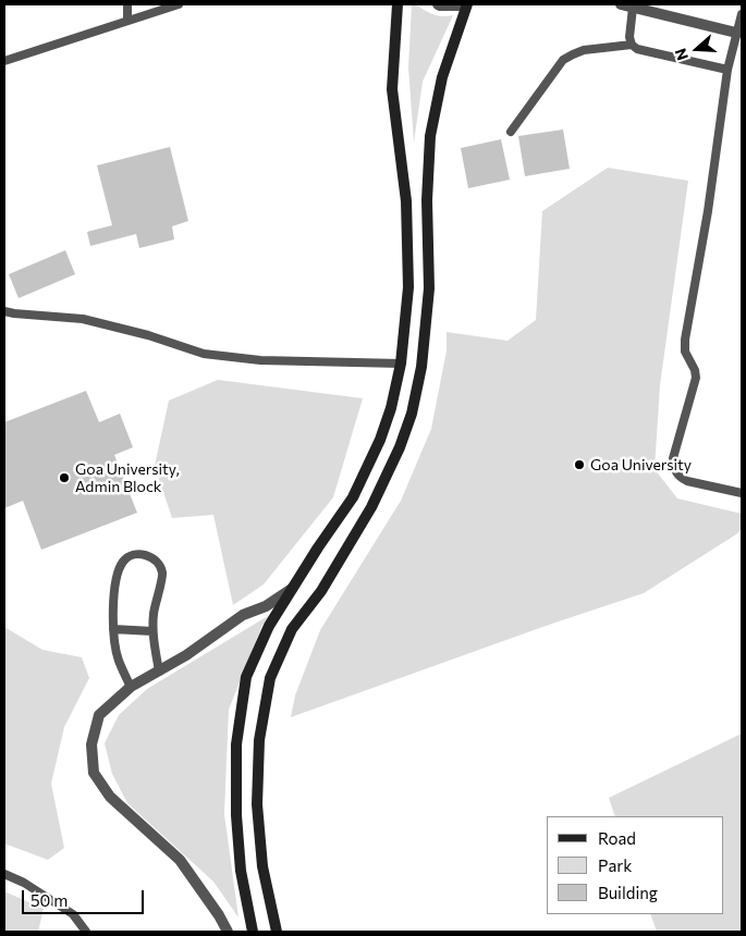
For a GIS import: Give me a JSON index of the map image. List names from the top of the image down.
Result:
{
  "places": ["Goa University", "Goa University, Admin Block"],
  "legend": ["Road", "Park", "Building"],
  "scale_bar": "50 m",
  "north": "left"
}
